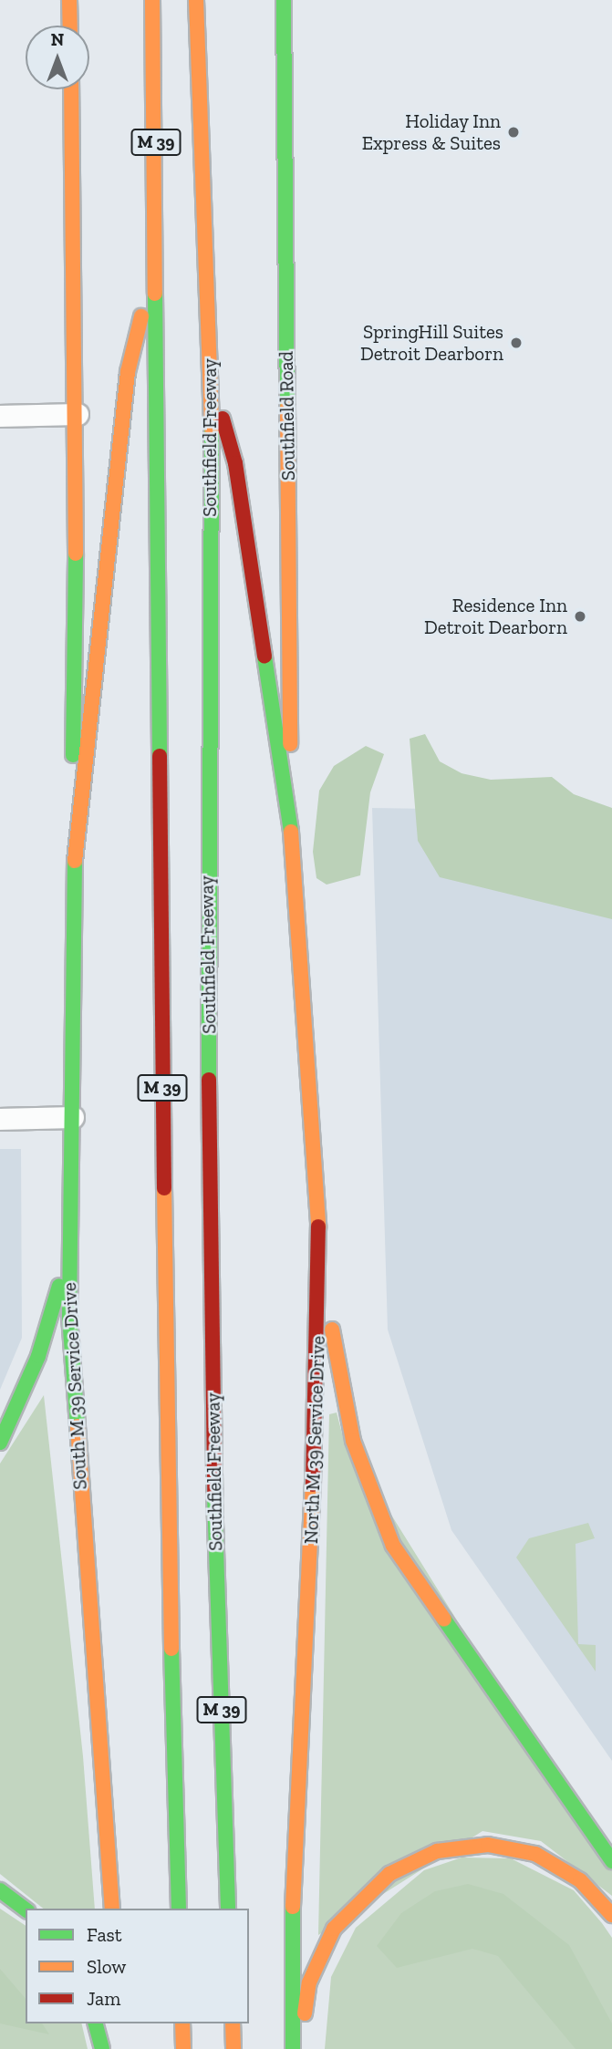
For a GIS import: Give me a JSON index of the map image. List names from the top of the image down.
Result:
{
  "streets": {
    "main road": [
      "M 39",
      "Southfield Road",
      "Southfield Freeway",
      "South M 39 Service Drive",
      "North M 39 Service Drive"
    ]
  },
  "crossings": [
    ["Southfield Road", "North M 39 Service Drive"]
  ],
  "places": ["Holiday Inn Express & Suites", "SpringHill Suites Detroit Dearborn", "Residence Inn Detroit Dearborn"],
  "legend": ["Fast", "Slow", "Jam"],
  "north": "top"
}
